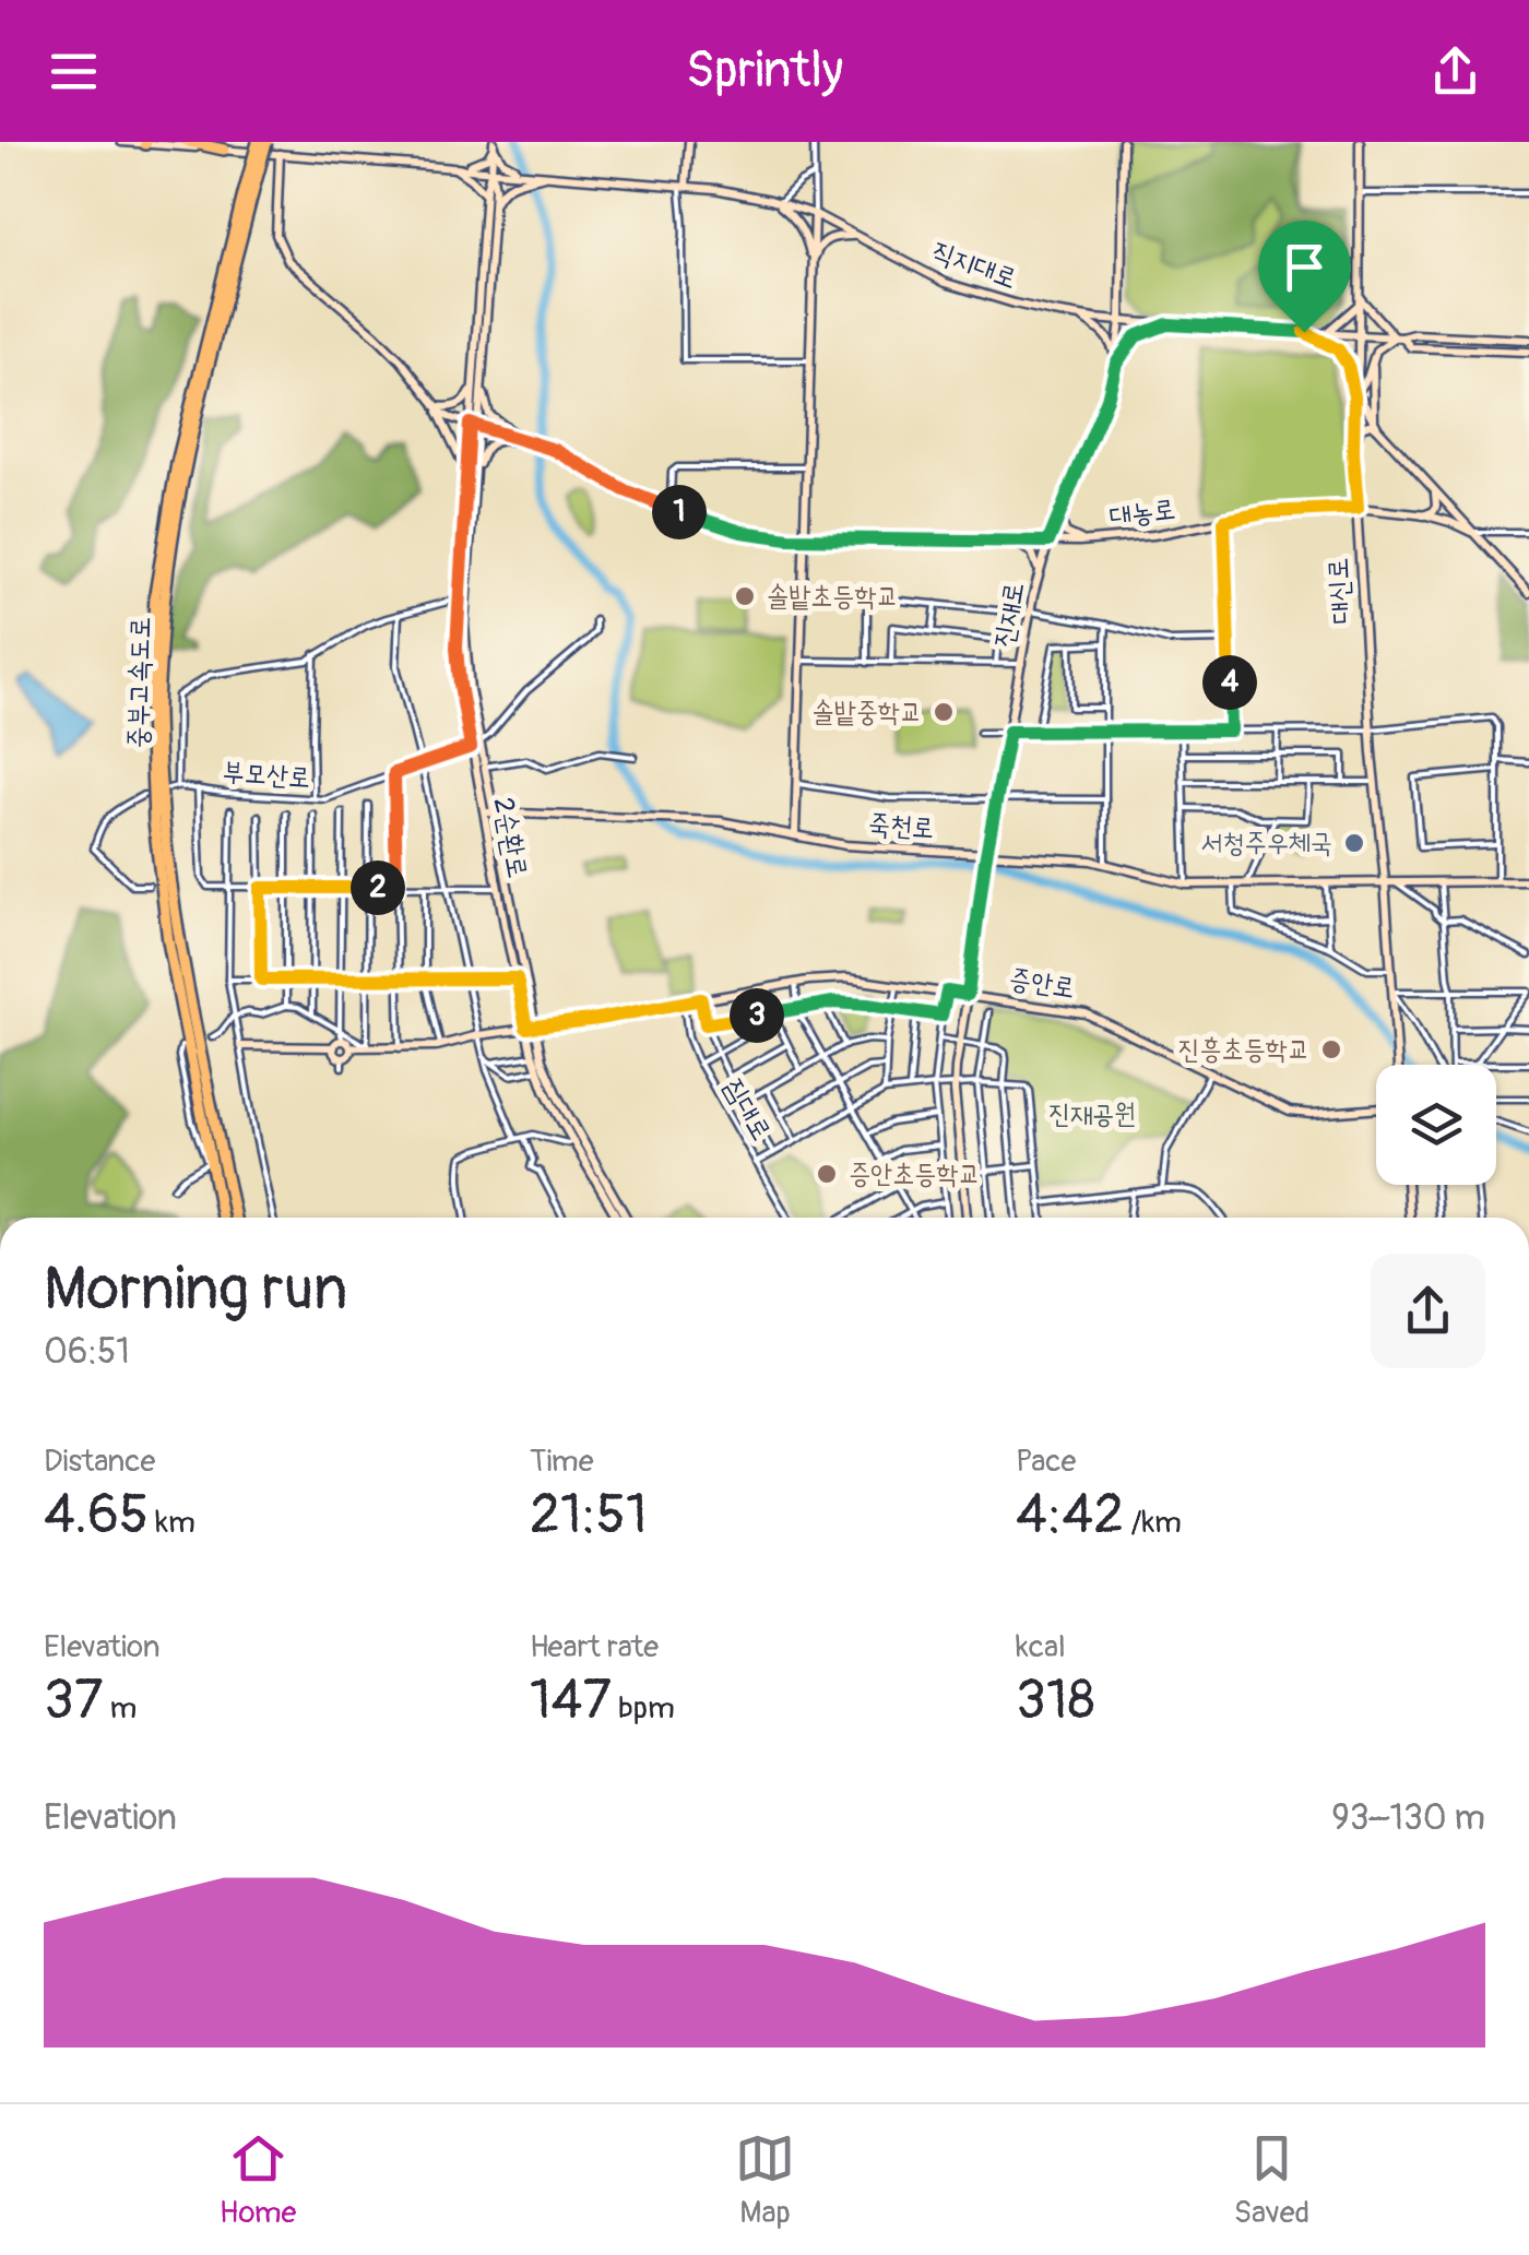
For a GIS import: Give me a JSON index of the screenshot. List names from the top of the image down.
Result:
{
  "streets": {
    "highway": ["중부고속도로"],
    "street": [
      "직지대로",
      "대농로",
      "대신로",
      "진재로",
      "부모산로",
      "죽천로",
      "2순환로",
      "증안로",
      "짐대로"
    ]
  },
  "crossings": [
    ["직지대로", "대신로"],
    ["직지대로", "진재로"],
    ["대농로", "대신로"],
    ["대농로", "진재로"],
    ["대농로", "2순환로"],
    ["대신로", "죽천로"],
    ["진재로", "죽천로"],
    ["진재로", "증안로"],
    ["부모산로", "2순환로"],
    ["죽천로", "2순환로"],
    ["2순환로", "증안로"],
    ["증안로", "짐대로"]
  ],
  "parks": ["진재공원"],
  "places": [
    "솔밭초등학교",
    "솔밭중학교",
    "서청주우체국",
    "진흥초등학교",
    "증안초등학교"
  ],
  "page": {
    "header": "Sprintly",
    "pins": [
      "1",
      "4",
      "2",
      "3"
    ],
    "heading": ["Morning run", "06:51"],
    "stats": [
      ["Distance", "4.65 km"],
      ["Time", "21:51"],
      ["Pace", "4:42 /km"],
      ["Elevation", "37 m"],
      ["Heart rate", "147 bpm"],
      ["kcal", "318"]
    ],
    "chart": ["Elevation", "93–130 m"],
    "tabs": ["Home", "Map", "Saved"]
  }
}
